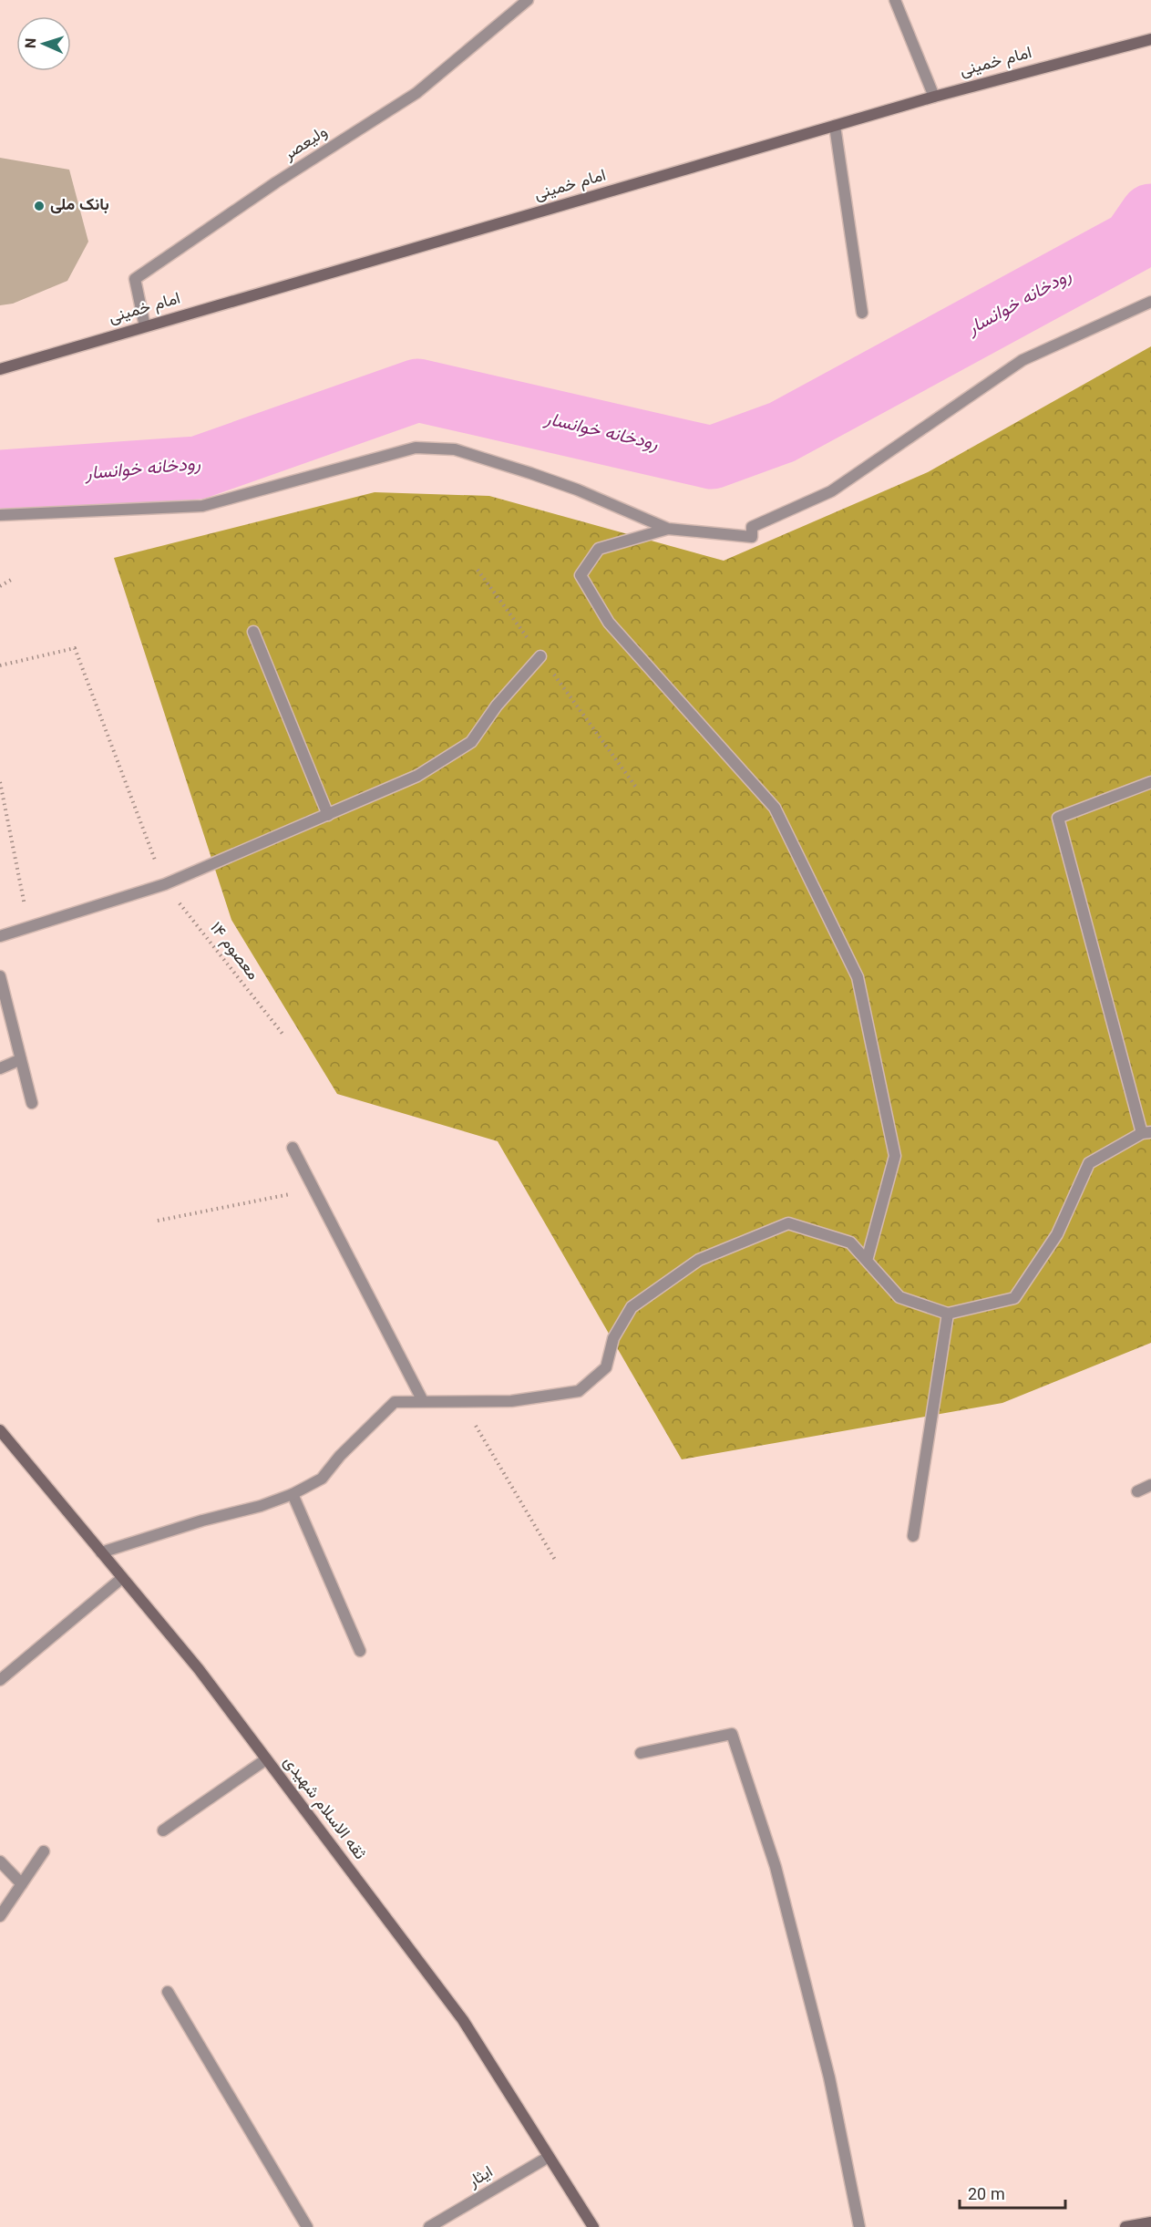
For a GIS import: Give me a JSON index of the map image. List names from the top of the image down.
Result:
{
  "streets": {
    "main road": ["امام خمینی", "ثقه الاسلام شهیدی"],
    "street": ["ولیعصر", "ایثار"],
    "path": ["۱۴ معصوم"]
  },
  "crossings": [
    ["امام خمینی", "ولیعصر"],
    ["ثقه الاسلام شهیدی", "ایثار"]
  ],
  "water": ["رودخانه خوانسار"],
  "places": ["بانک ملی"],
  "scale_bar": "20 m",
  "north": "left"
}
